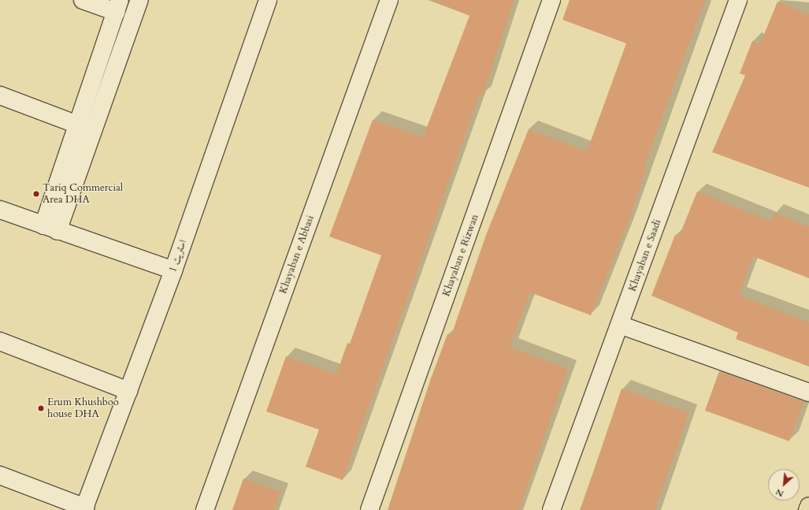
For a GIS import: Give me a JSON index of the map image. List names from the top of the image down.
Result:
{
  "streets": {
    "street": [
      "Khayaban e Abbasi",
      "Khayaban e Rizwan",
      "Khayaban e Saadi",
      "اسٹریٹ 1"
    ]
  },
  "places": ["Tariq Commercial Area DHA", "Erum Khushboo house DHA"],
  "north": "bottom left"
}
